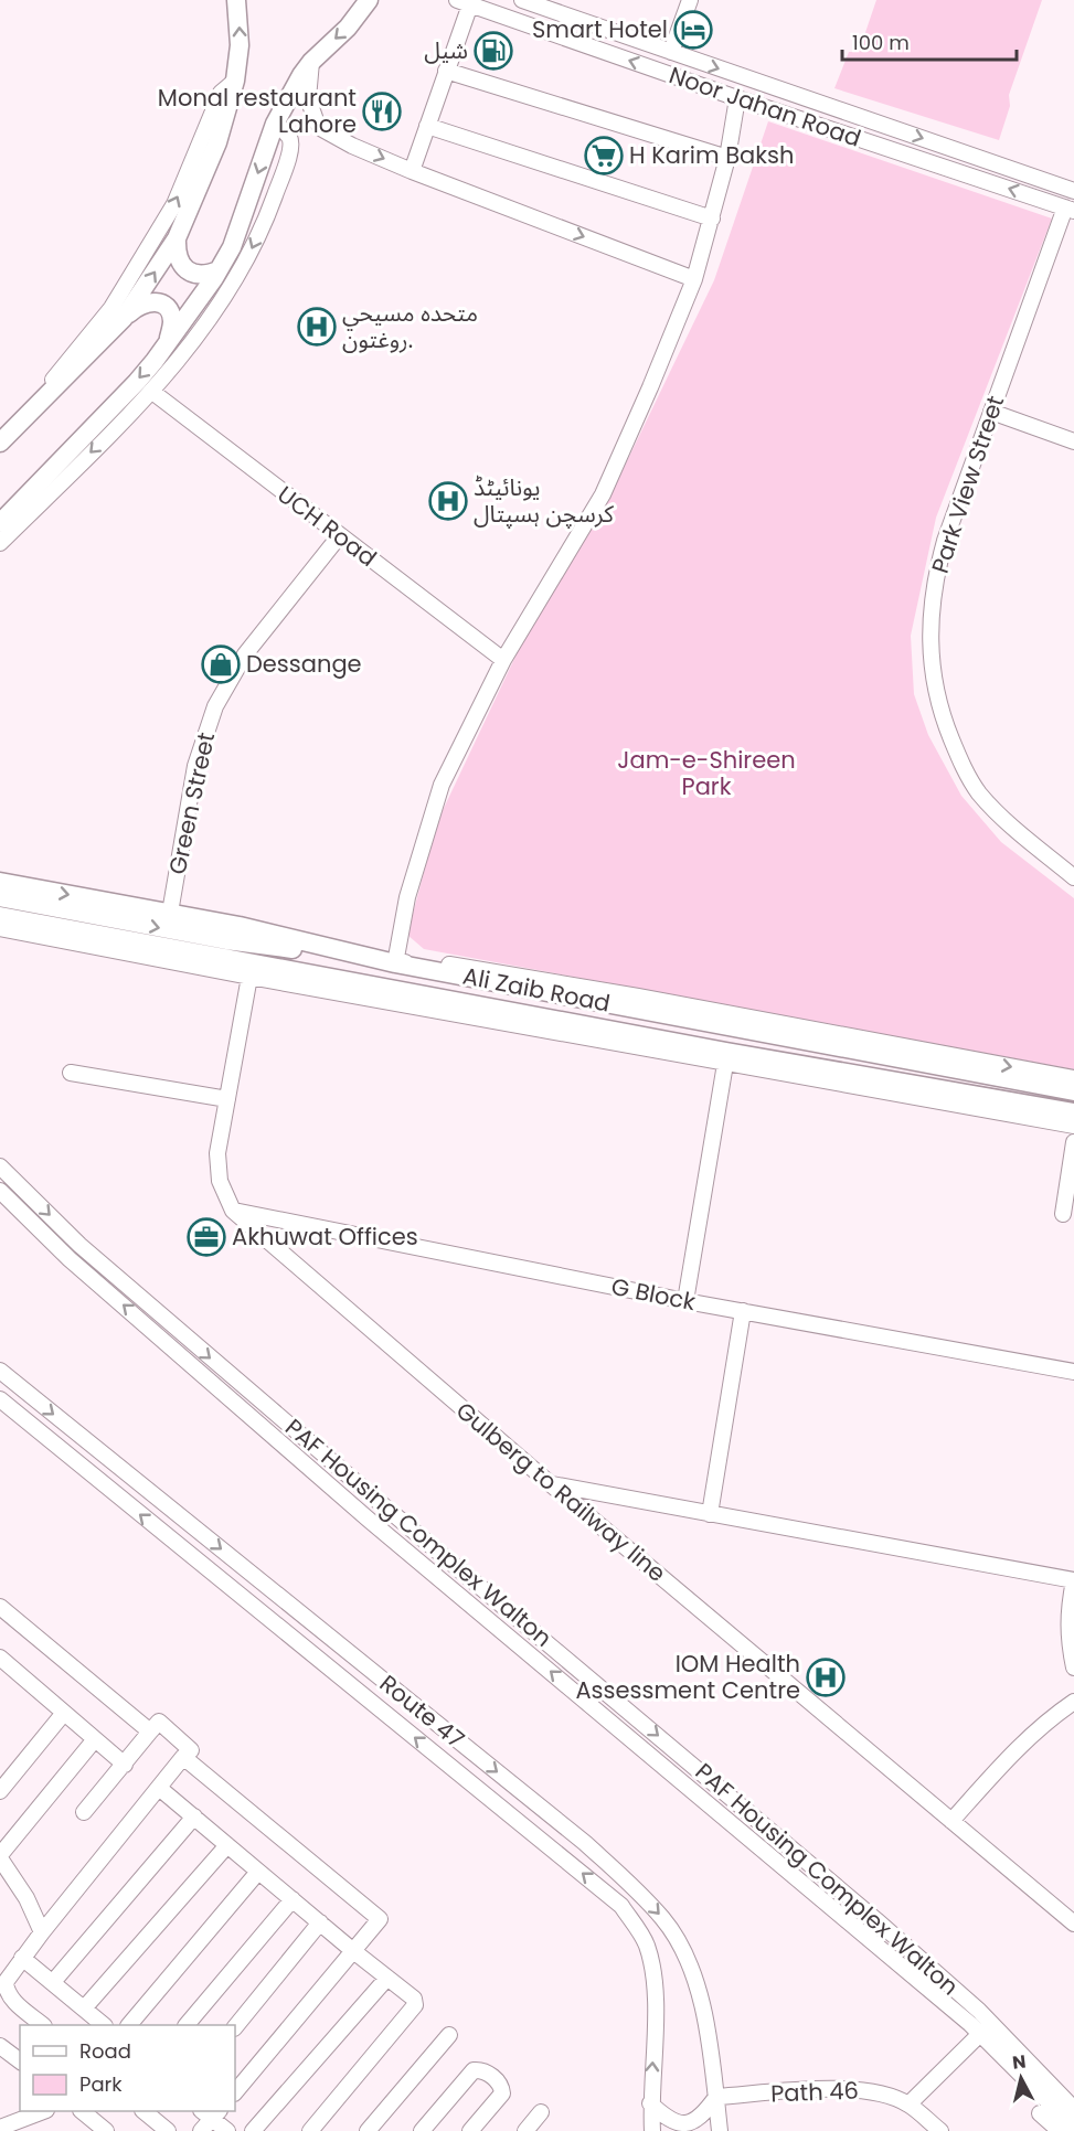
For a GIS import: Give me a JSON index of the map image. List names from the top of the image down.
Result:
{
  "streets": {
    "main road": ["Ali Zaib Road"],
    "street": [
      "Noor Jahan Road",
      "Park View Street",
      "UCH Road",
      "Green Street",
      "G Block",
      "Gulberg to Railway line",
      "PAF Housing Complex Walton",
      "Route 47",
      "Path 46"
    ]
  },
  "crossings": [
    ["Noor Jahan Road", "Park View Street"],
    ["UCH Road", "Green Street"],
    ["Green Street", "Ali Zaib Road"],
    ["G Block", "Gulberg to Railway line"],
    ["Route 47", "Path 46"]
  ],
  "parks": ["Jam-e-Shireen Park"],
  "places": {
    "hotel": ["Smart Hotel"],
    "fuel station": ["شیل"],
    "restaurant": ["Monal restaurant Lahore"],
    "supermarket": ["H Karim Baksh"],
    "hospital": ["متحده مسیحي روغتون.", "یونائیٹڈ کرسچن ہسپتال", "IOM Health Assessment Centre"],
    "shop": ["Dessange"],
    "office": ["Akhuwat Offices"]
  },
  "legend": ["Road", "Park"],
  "scale_bar": "100 m",
  "north": "top"
}
